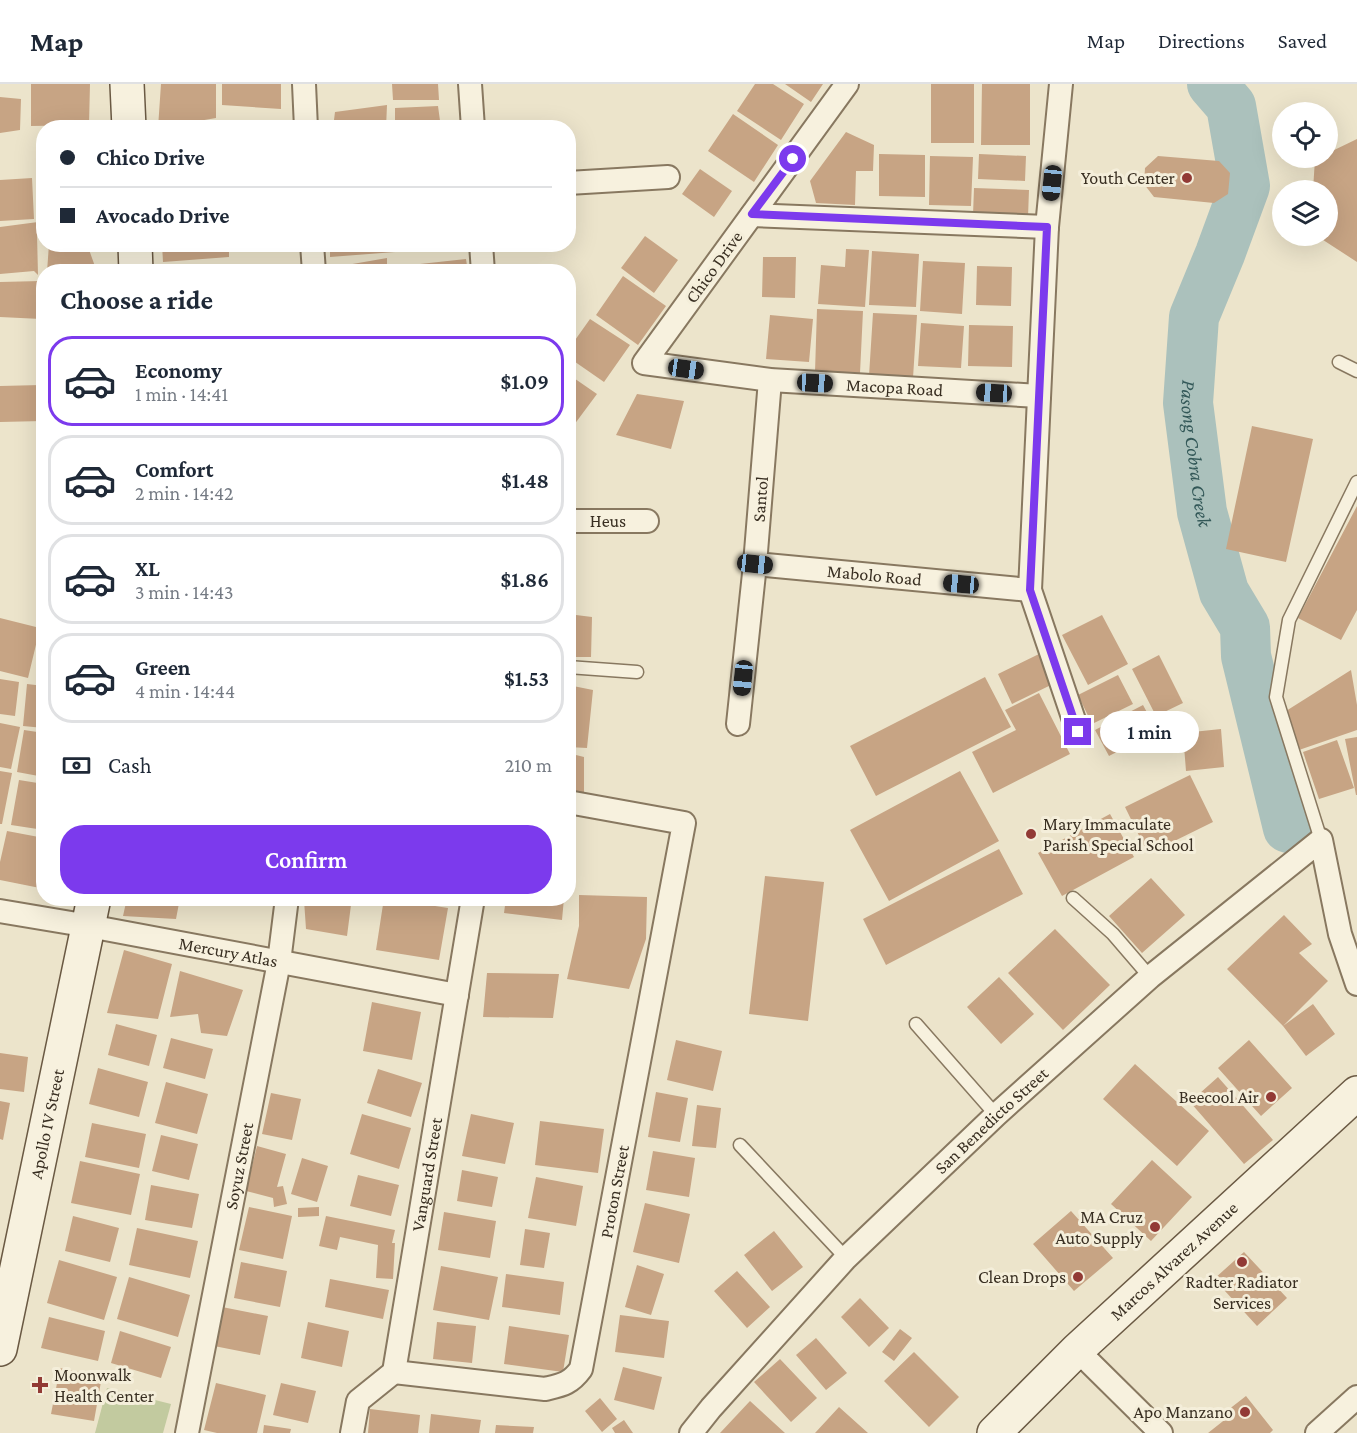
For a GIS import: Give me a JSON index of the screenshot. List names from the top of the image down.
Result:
{
  "streets": {
    "street": [
      "Chico Drive",
      "Macopa Road",
      "Santol",
      "Heus",
      "Mabolo Road",
      "Mercury Atlas",
      "San Benedicto Street",
      "Apollo IV Street",
      "Soyuz Street",
      "Vanguard Street",
      "Proton Street",
      "Marcos Alvarez Avenue"
    ]
  },
  "crossings": [
    ["Chico Drive", "Macopa Road"],
    ["Macopa Road", "Santol"],
    ["Santol", "Mabolo Road"],
    ["Mercury Atlas", "Apollo IV Street"],
    ["Mercury Atlas", "Soyuz Street"],
    ["Mercury Atlas", "Vanguard Street"],
    ["Vanguard Street", "Proton Street"]
  ],
  "water": ["Pasong Cobra Creek"],
  "places": {
    "other": [
      "Youth Center",
      "Mary Immaculate Parish Special School",
      "Beecool Air",
      "MA Cruz Auto Supply",
      "Radter Radiator Services",
      "Clean Drops",
      "Apo Manzano"
    ],
    "health": ["Moonwalk Health Center"]
  },
  "page": {
    "header": "Map",
    "nav": ["Map", "Directions", "Saved"],
    "banner": ["Chico Drive", "Avocado Drive"],
    "heading": "Choose a ride",
    "list": [
      {
        "name": "Economy",
        "note": "1 min · 14:41",
        "value": "$1.09"
      },
      {
        "name": "Comfort",
        "note": "2 min · 14:42",
        "value": "$1.48"
      },
      {
        "name": "XL",
        "note": "3 min · 14:43",
        "value": "$1.86"
      },
      {
        "name": "Green",
        "note": "4 min · 14:44",
        "value": "$1.53"
      }
    ],
    "bubble": "1 min",
    "pay": ["Cash", "210 m"],
    "buttons": "Confirm"
  }
}
